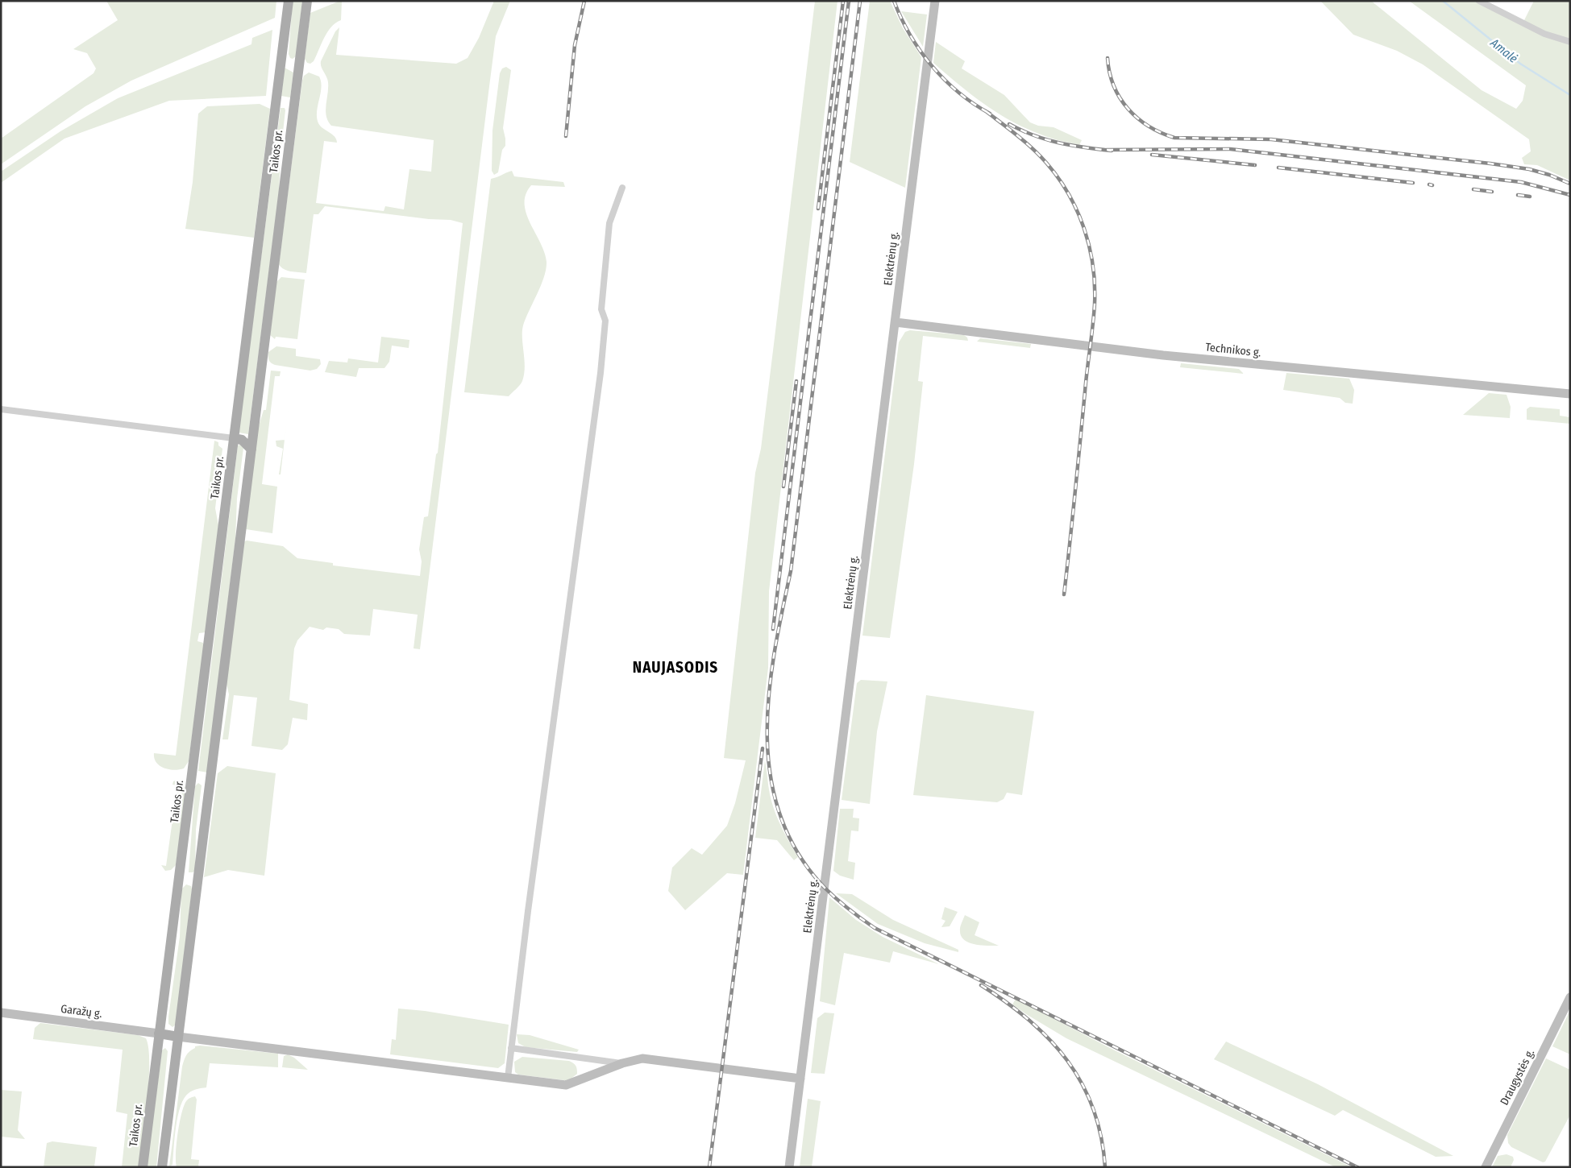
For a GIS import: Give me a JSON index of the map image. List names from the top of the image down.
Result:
{
  "streets": {
    "main road": ["Taikos pr."],
    "street": [
      "Elektrėnų g.",
      "Technikos g.",
      "Garažų g.",
      "Draugystės g."
    ]
  },
  "crossings": [
    ["Taikos pr.", "Garažų g."],
    ["Elektrėnų g.", "Technikos g."]
  ],
  "districts": ["NAUJASODIS"],
  "water": ["Amalė"]
}
